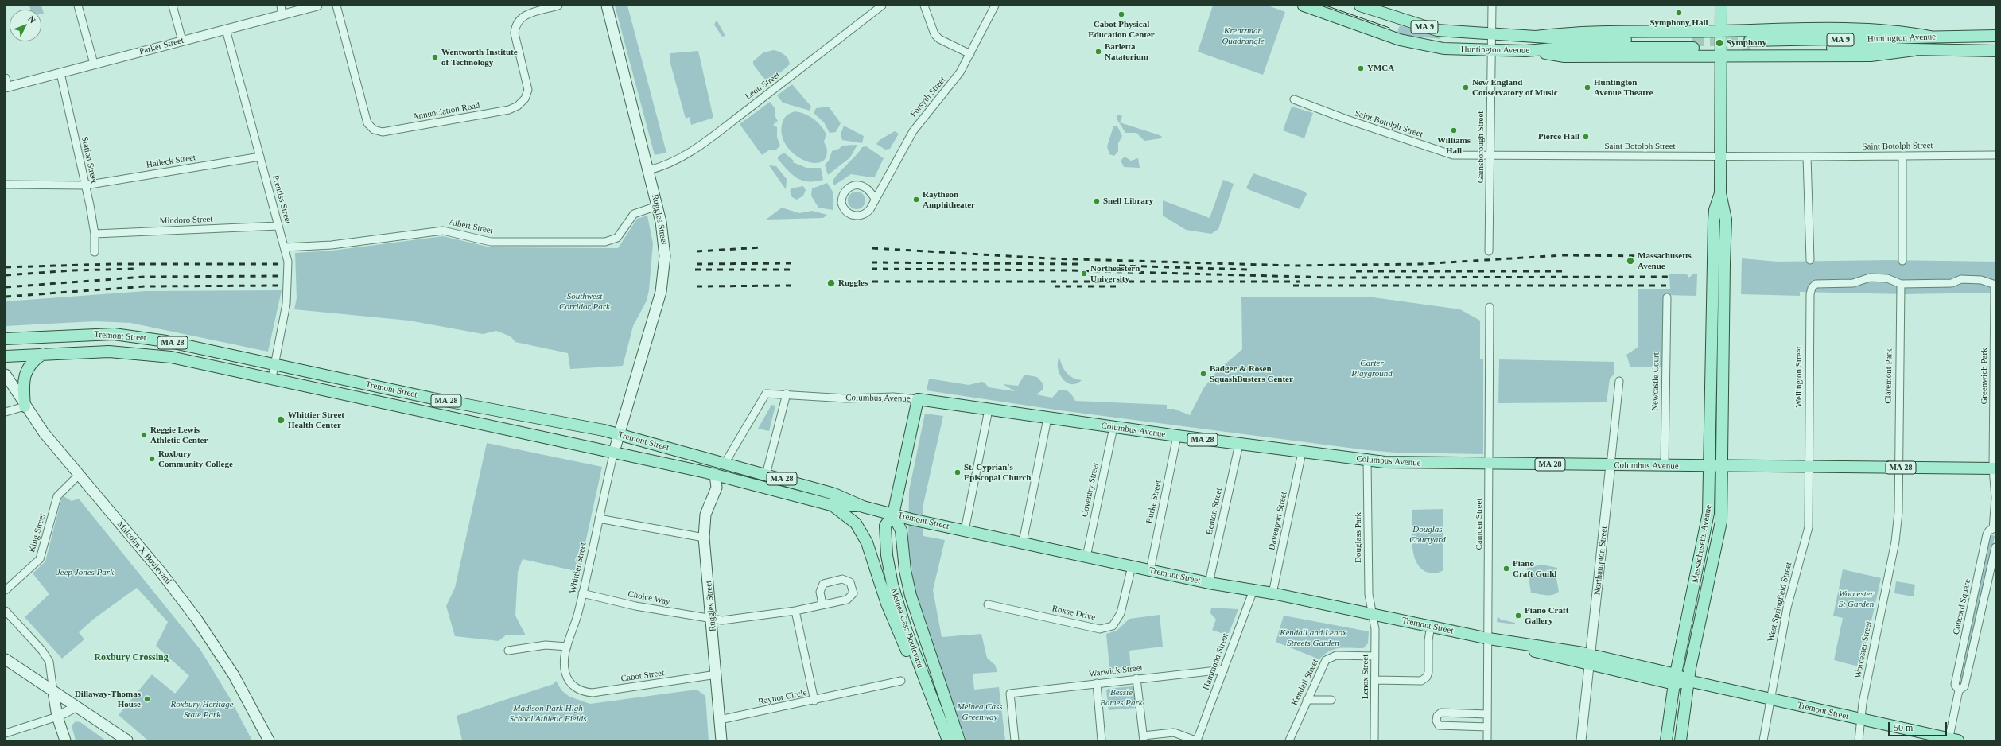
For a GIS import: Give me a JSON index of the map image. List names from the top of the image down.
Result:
{
  "streets": {
    "main road": [
      "MA 9",
      "Huntington Avenue",
      "Ruggles Street",
      "Tremont Street",
      "MA 28",
      "Columbus Avenue",
      "Massachusetts Avenue",
      "Malcolm X Boulevard",
      "Melnea Cass Boulevard"
    ],
    "street": [
      "Parker Street",
      "Leon Street",
      "Forsyth Street",
      "Annunciation Road",
      "Saint Botolph Street",
      "Gainsborough Street",
      "Station Street",
      "Halleck Street",
      "Prentiss Street",
      "Mindoro Street",
      "Albert Street",
      "Claremont Park",
      "Greenwich Park",
      "Wellington Street",
      "Newcastle Court",
      "Coventry Street",
      "Burke Street",
      "Benton Street",
      "Davenport Street",
      "Camden Street",
      "King Street",
      "Douglass Park",
      "Northampton Street",
      "Whittier Street",
      "Choice Way",
      "West Springfield Street",
      "Concord Square",
      "Roxse Drive",
      "Worcester Street",
      "Hammond Street",
      "Warwick Street",
      "Cabot Street",
      "Lenox Street",
      "Kendall Street",
      "Raynor Circle"
    ]
  },
  "crossings": [
    ["Huntington Avenue", "Gainsborough Street"],
    ["Parker Street", "Station Street"],
    ["Parker Street", "Prentiss Street"],
    ["Leon Street", "Ruggles Street"],
    ["Saint Botolph Street", "Gainsborough Street"],
    ["Saint Botolph Street", "Massachusetts Avenue"],
    ["Station Street", "Halleck Street"],
    ["Station Street", "Mindoro Street"],
    ["Halleck Street", "Prentiss Street"],
    ["Prentiss Street", "Mindoro Street"],
    ["Prentiss Street", "Albert Street"],
    ["Prentiss Street", "Tremont Street"],
    ["Ruggles Street", "Albert Street"],
    ["Ruggles Street", "Tremont Street"],
    ["Ruggles Street", "Whittier Street"],
    ["Ruggles Street", "Choice Way"],
    ["Ruggles Street", "Cabot Street"],
    ["Ruggles Street", "Raynor Circle"],
    ["Tremont Street", "Columbus Avenue"],
    ["Tremont Street", "Coventry Street"],
    ["Tremont Street", "Burke Street"],
    ["Tremont Street", "Benton Street"],
    ["Tremont Street", "Davenport Street"],
    ["Tremont Street", "Camden Street"],
    ["Tremont Street", "Douglass Park"],
    ["Tremont Street", "Massachusetts Avenue"],
    ["Tremont Street", "Northampton Street"],
    ["Tremont Street", "Whittier Street"],
    ["Tremont Street", "West Springfield Street"],
    ["Tremont Street", "Concord Square"],
    ["Tremont Street", "Roxse Drive"],
    ["Tremont Street", "Melnea Cass Boulevard"],
    ["Tremont Street", "Worcester Street"],
    ["Tremont Street", "Hammond Street"],
    ["Tremont Street", "Lenox Street"],
    ["Claremont Park", "Wellington Street"],
    ["Claremont Park", "Columbus Avenue"],
    ["Claremont Park", "Worcester Street"],
    ["Greenwich Park", "Columbus Avenue"],
    ["Greenwich Park", "Concord Square"],
    ["Wellington Street", "Columbus Avenue"],
    ["Wellington Street", "West Springfield Street"],
    ["Newcastle Court", "Columbus Avenue"],
    ["Columbus Avenue", "Coventry Street"],
    ["Columbus Avenue", "Burke Street"],
    ["Columbus Avenue", "Benton Street"],
    ["Columbus Avenue", "Davenport Street"],
    ["Columbus Avenue", "Camden Street"],
    ["Columbus Avenue", "Douglass Park"],
    ["Columbus Avenue", "Massachusetts Avenue"],
    ["Columbus Avenue", "Northampton Street"],
    ["Columbus Avenue", "West Springfield Street"],
    ["Columbus Avenue", "Concord Square"],
    ["Columbus Avenue", "Melnea Cass Boulevard"],
    ["Columbus Avenue", "Worcester Street"],
    ["King Street", "Malcolm X Boulevard"],
    ["Douglass Park", "Lenox Street"],
    ["Whittier Street", "Choice Way"],
    ["Whittier Street", "Cabot Street"],
    ["Hammond Street", "Warwick Street"],
    ["Lenox Street", "Kendall Street"]
  ],
  "districts": ["Roxbury Crossing"],
  "parks": [
    "Krentzman Quadrangle",
    "Southwest Corridor Park",
    "Carter Playground",
    "Douglas Courtyard",
    "Jeep Jones Park",
    "Worcester St Garden",
    "Kendall and Lenox Streets Garden",
    "Bessie Bames Park",
    "Roxbury Heritage State Park",
    "Melnea Cass Greenway",
    "Madison Park High School Athletic Fields"
  ],
  "places": [
    "Symphony Hall",
    "Cabot Physical Education Center",
    "Symphony",
    "Barletta Natatorium",
    "Wentworth Institute of Technology",
    "YMCA",
    "New England Conservatory of Music",
    "Huntington Avenue Theatre",
    "Williams Hall",
    "Pierce Hall",
    "Raytheon Amphitheater",
    "Snell Library",
    "Massachusetts Avenue",
    "Northeastern University",
    "Ruggles",
    "Badger & Rosen SquashBusters Center",
    "Whittier Street Health Center",
    "Reggie Lewis Athletic Center",
    "Roxbury Community College",
    "St. Cyprian's Episcopal Church",
    "Piano Craft Guild",
    "Piano Craft Gallery",
    "Dillaway-Thomas House"
  ],
  "scale_bar": "50 m",
  "north": "top right"
}
